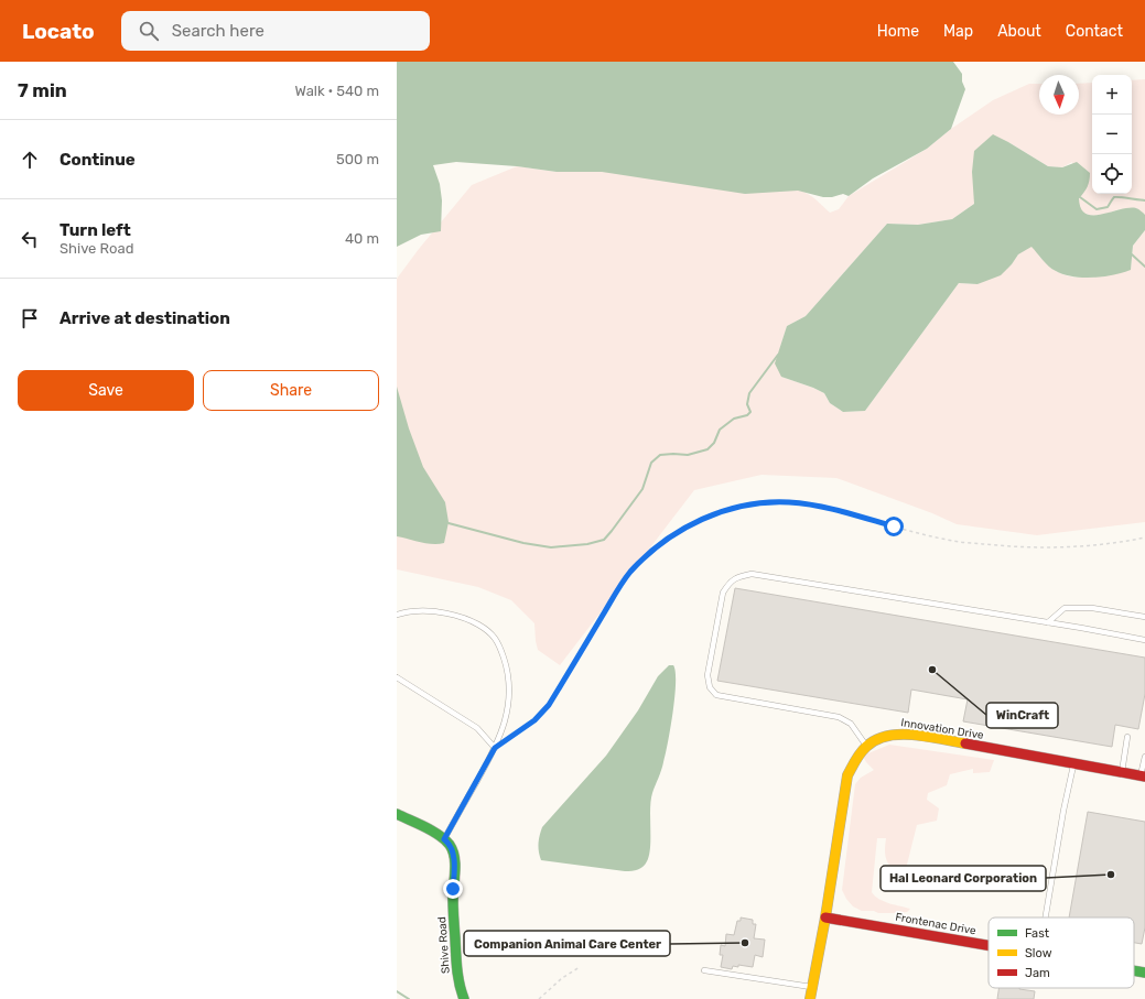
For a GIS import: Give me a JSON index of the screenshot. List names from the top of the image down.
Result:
{
  "streets": {
    "street": ["Innovation Drive", "Frontenac Drive", "Shive Road"]
  },
  "places": ["WinCraft", "Hal Leonard Corporation", "Companion Animal Care Center"],
  "legend": ["Fast", "Slow", "Jam"],
  "north": "bottom",
  "page": {
    "header": "Locato",
    "search": "Search here",
    "nav": [
      "Home",
      "Map",
      "About",
      "Contact"
    ],
    "heading": ["7 min", "Walk · 540 m"],
    "map_buttons": ["+", "−"],
    "list": [
      ["Continue", "500 m"],
      ["Turn left", "Shive Road", "40 m"],
      "Arrive at destination"
    ],
    "buttons": ["Save", "Share"]
  }
}
